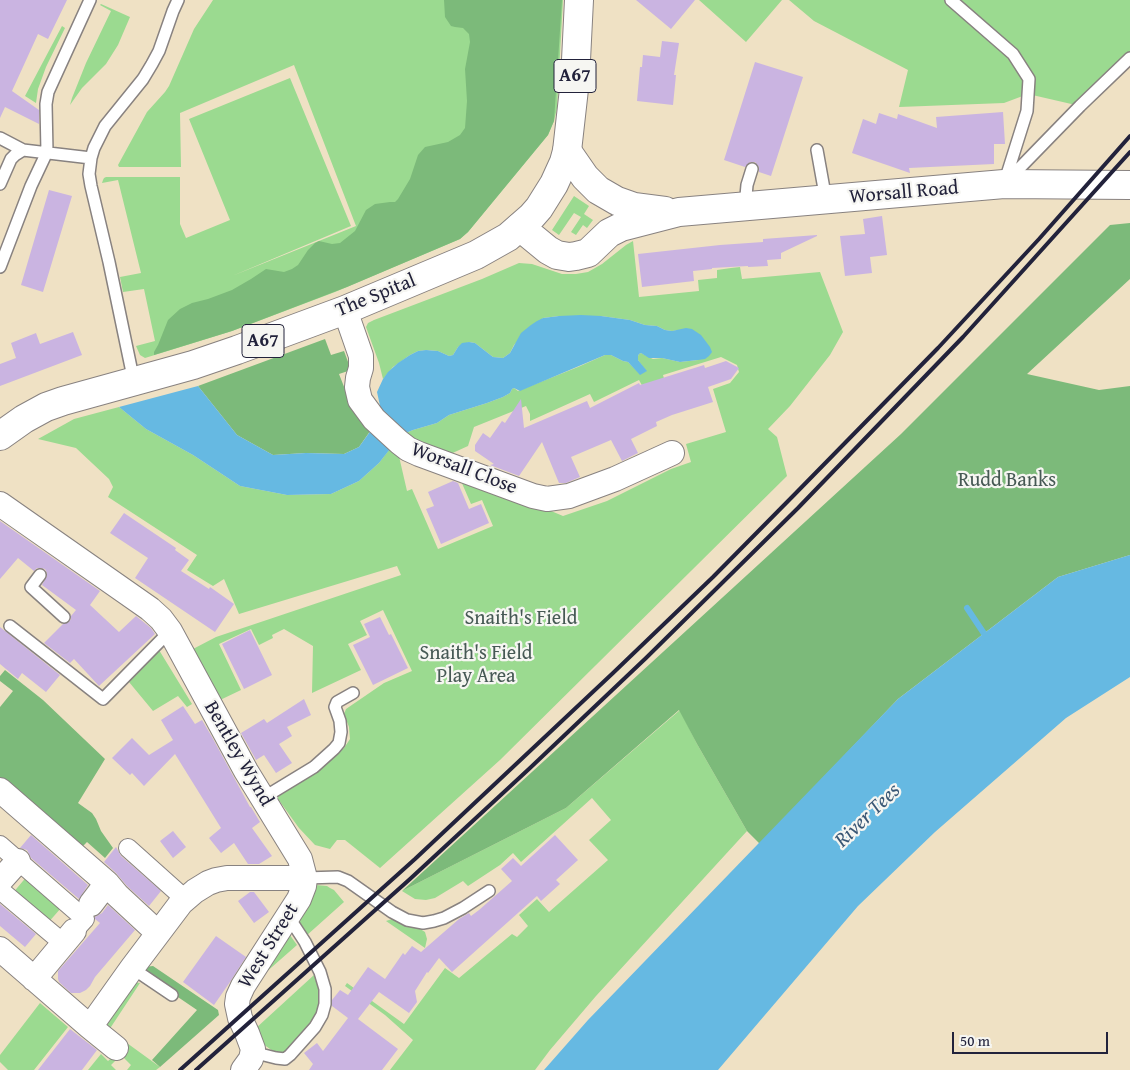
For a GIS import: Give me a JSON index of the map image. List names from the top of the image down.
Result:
{
  "streets": {
    "main road": ["A67", "Worsall Road", "The Spital"],
    "street": ["Worsall Close", "Bentley Wynd", "West Street"]
  },
  "crossings": [
    ["Worsall Road", "The Spital"],
    ["The Spital", "Worsall Close"],
    ["Bentley Wynd", "West Street"]
  ],
  "water": ["River Tees"],
  "parks": ["Rudd Banks", "Snaith's Field", "Snaith's Field Play Area"],
  "scale_bar": "50 m"
}
